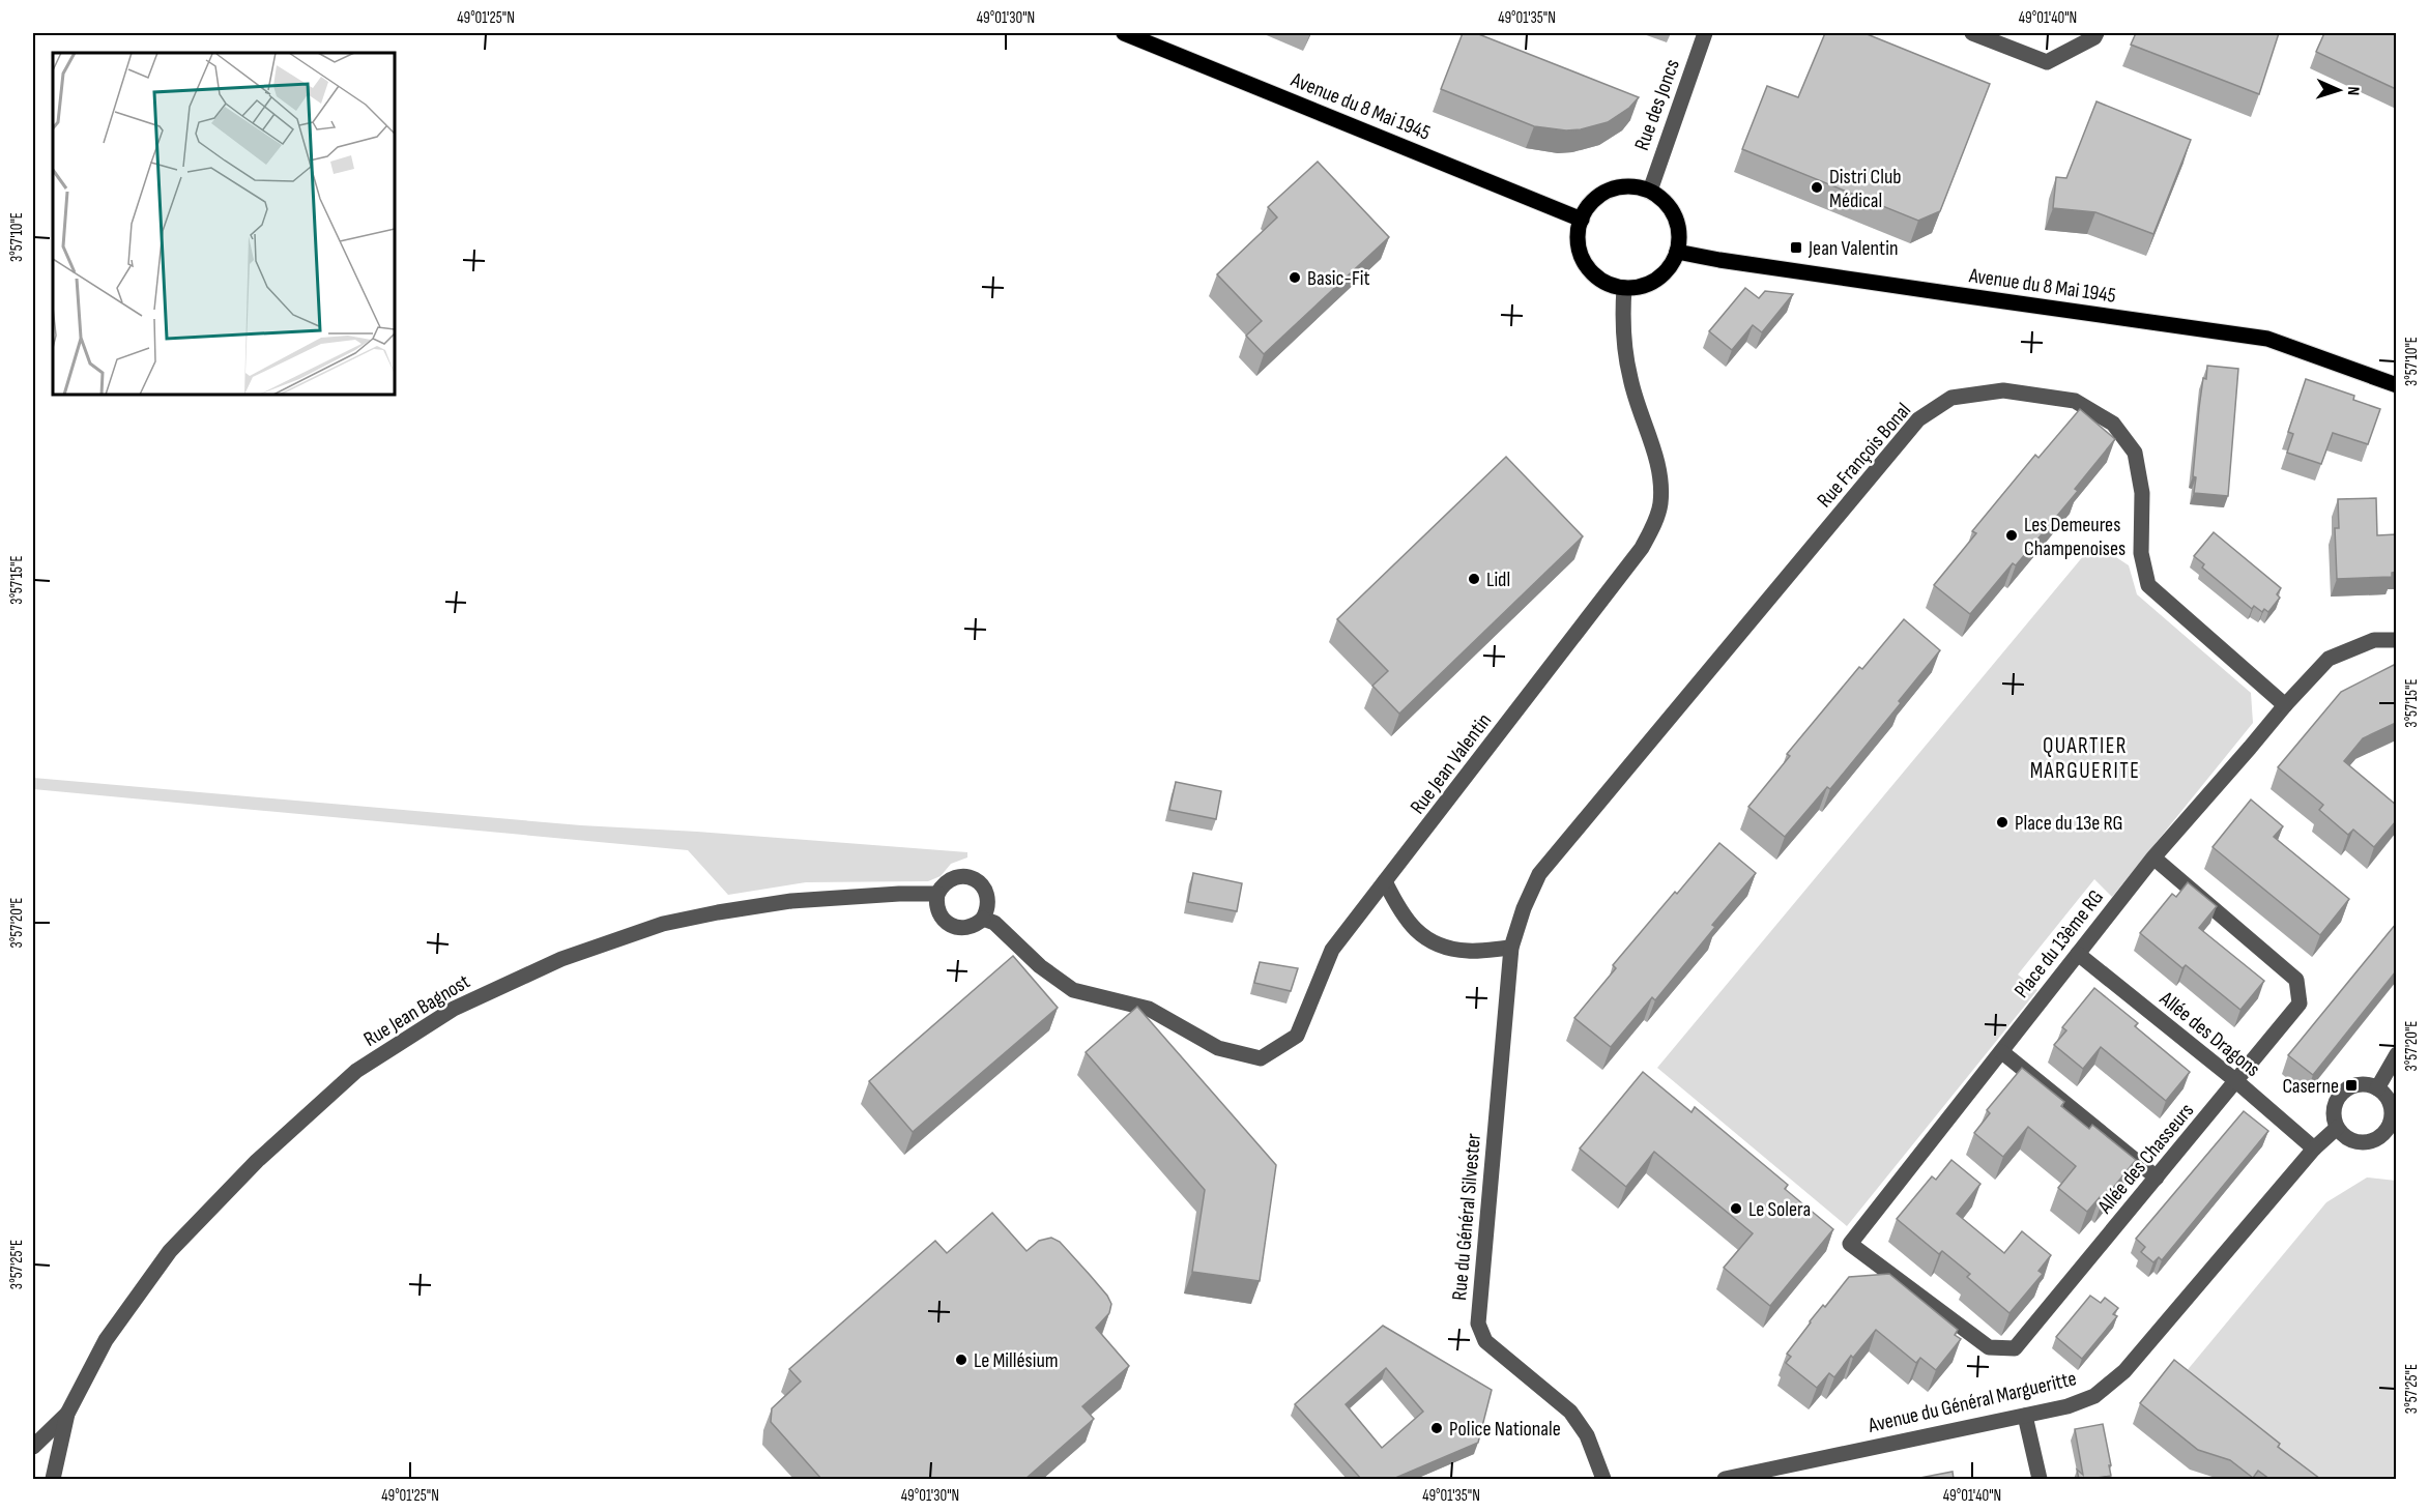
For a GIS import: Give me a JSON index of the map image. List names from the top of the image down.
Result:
{
  "streets": {
    "main road": ["Avenue du 8 Mai 1945"],
    "street": [
      "Rue des Joncs",
      "Rue François Bonal",
      "Rue Jean Valentin",
      "Place du 13ème RG",
      "Rue Jean Bagnost",
      "Allée des Dragons",
      "Allée des Chasseurs",
      "Rue du Général Silvester",
      "Avenue du Général Margueritte"
    ]
  },
  "crossings": [
    ["Rue des Joncs", "Avenue du 8 Mai 1945"],
    ["Rue des Joncs", "Rue Jean Valentin"],
    ["Avenue du 8 Mai 1945", "Rue Jean Valentin"],
    ["Rue François Bonal", "Place du 13ème RG"],
    ["Rue François Bonal", "Rue du Général Silvester"],
    ["Rue Jean Valentin", "Rue Jean Bagnost"],
    ["Place du 13ème RG", "Allée des Dragons"],
    ["Place du 13ème RG", "Allée des Chasseurs"],
    ["Allée des Dragons", "Allée des Chasseurs"],
    ["Allée des Dragons", "Avenue du Général Margueritte"]
  ],
  "districts": ["QUARTIER MARGUERITE"],
  "places": {
    "other": [
      "Distri Club Médical",
      "Basic-Fit",
      "Les Demeures Champenoises",
      "Lidl",
      "Place du 13e RG",
      "Le Solera",
      "Le Millésium",
      "Police Nationale"
    ],
    "transit": ["Jean Valentin", "Caserne"]
  },
  "north": "right",
  "coordinates": [
    "49°01'25\"N",
    "49°01'30\"N",
    "49°01'35\"N",
    "49°01'40\"N",
    "3°57'10\"E",
    "3°57'15\"E",
    "3°57'20\"E",
    "3°57'25\"E"
  ]
}
